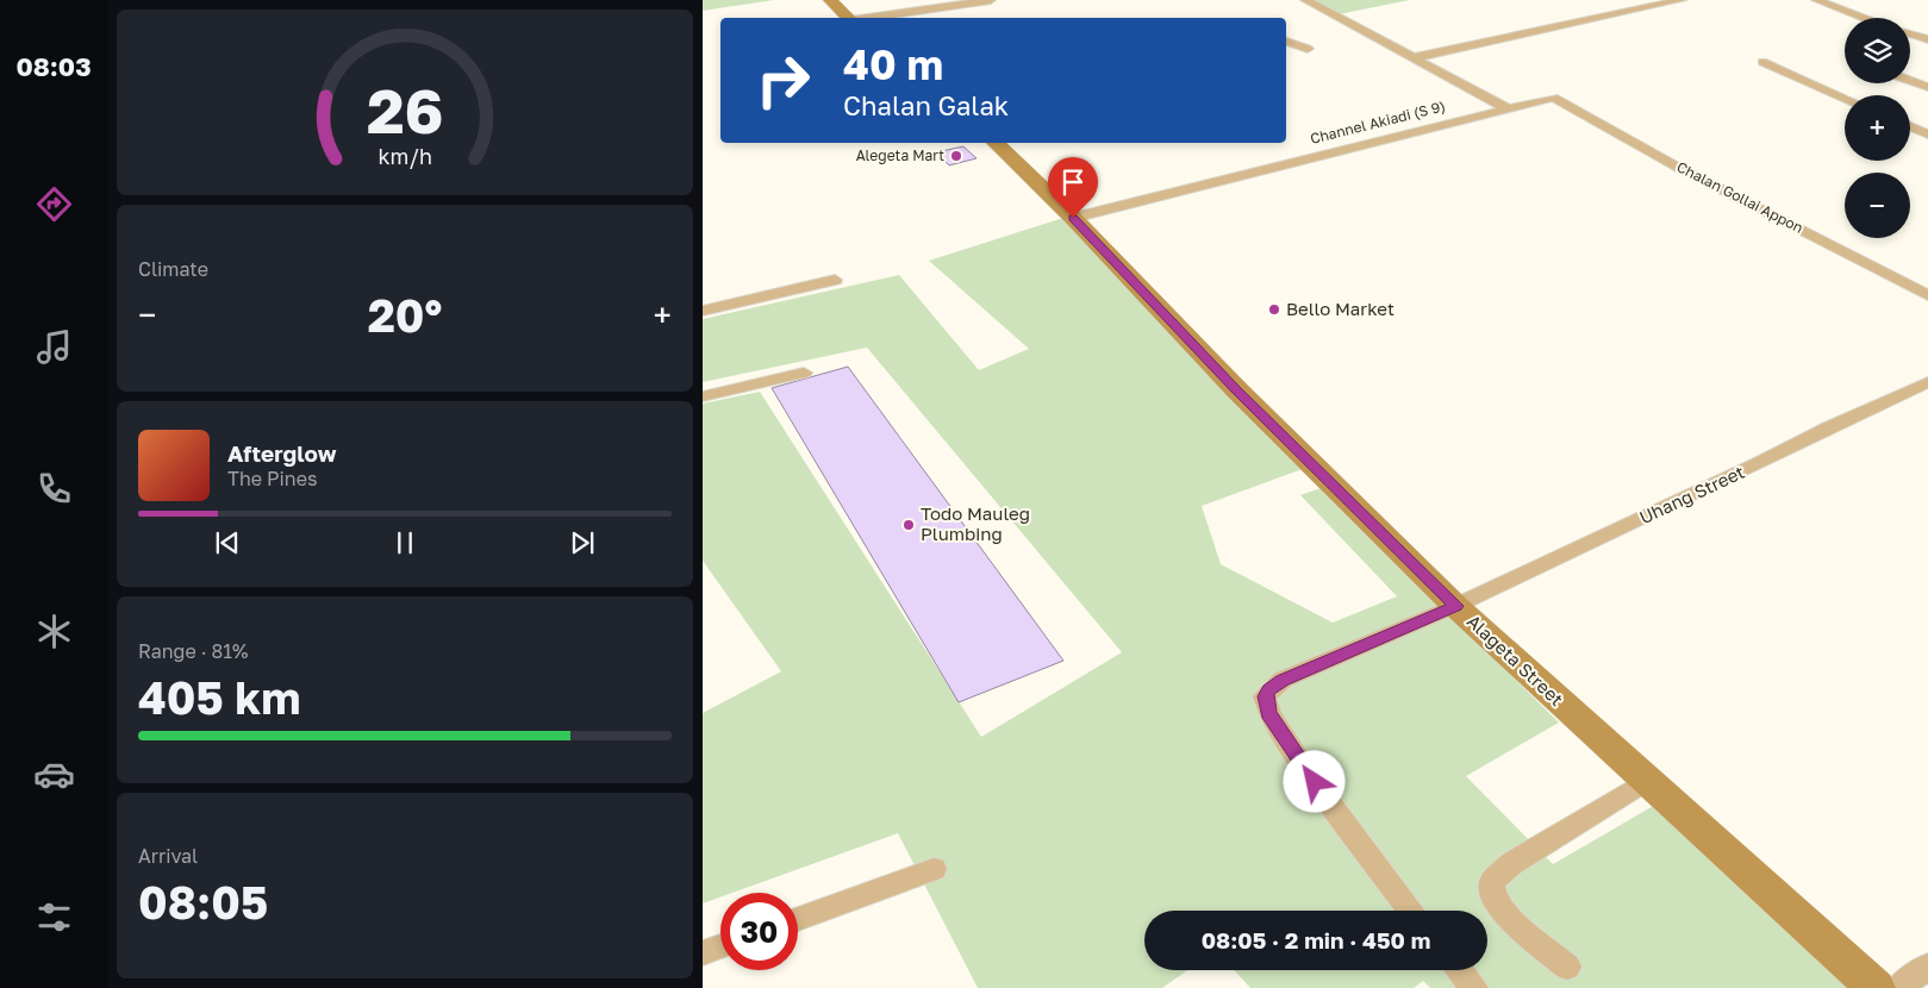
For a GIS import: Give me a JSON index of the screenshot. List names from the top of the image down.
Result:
{
  "streets": {
    "main road": ["Alageta Street"],
    "street": ["Channel Akiadi (S 9)", "Chalan Gollai Appon", "Uhang Street"]
  },
  "crossings": [
    ["Channel Akiadi (S 9)", "Chalan Gollai Appon"],
    ["Channel Akiadi (S 9)", "Alageta Street"],
    ["Uhang Street", "Alageta Street"]
  ],
  "places": ["Alegeta Mart", "Bello Market", "Todo Mauleg Plumbing"],
  "page": {
    "tabs": "08:03",
    "map_buttons": ["+", "−"],
    "turn": ["40 m", "Chalan Galak"],
    "tile": [
      "Climate",
      ["Range · 81%", "405 km"],
      ["Arrival", "08:05"]
    ],
    "heat": ["−", "20°", "+"],
    "song": ["Afterglow", "The Pines"],
    "limit": "30",
    "trip": "08:05 · 2 min · 450 m",
    "gauge": ["26", "km/h"]
  }
}
